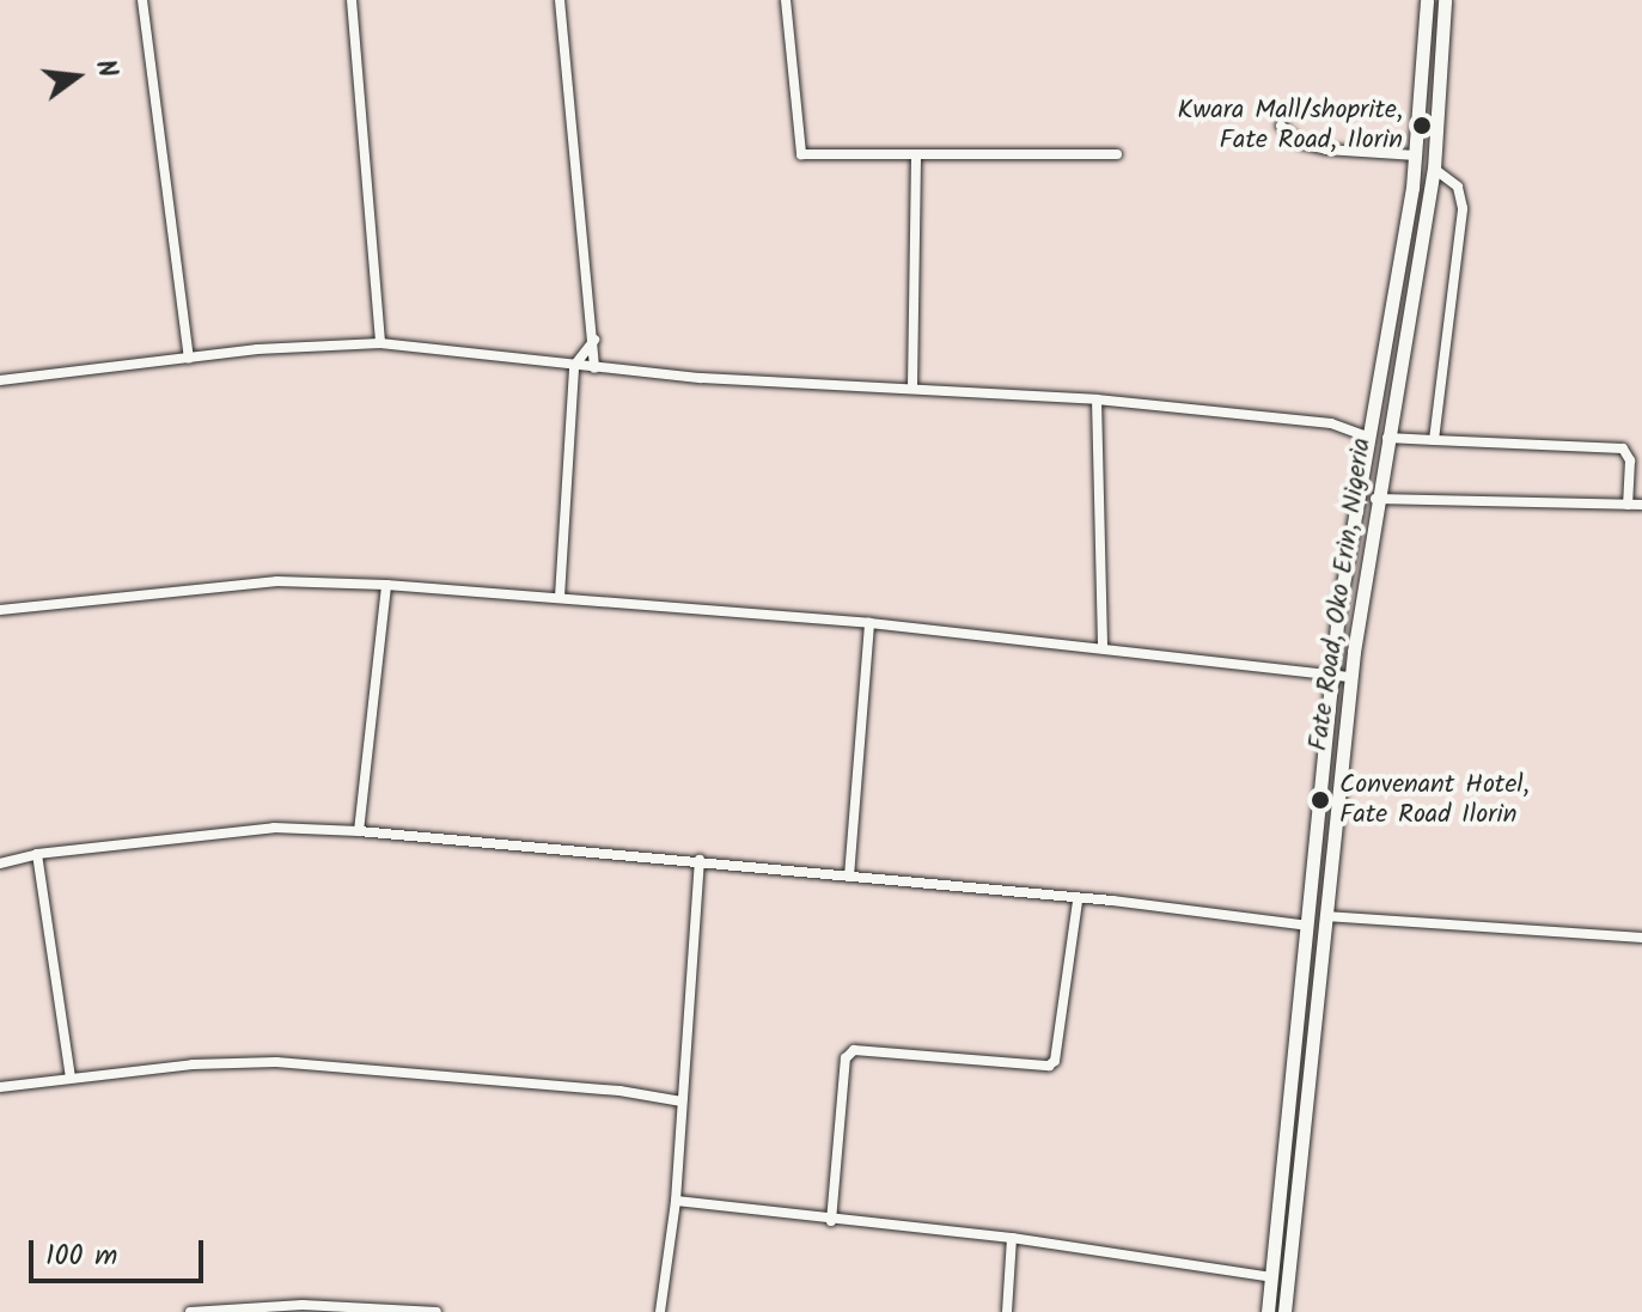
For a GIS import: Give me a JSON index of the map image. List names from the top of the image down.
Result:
{
  "streets": {
    "street": ["Fate Road, Oko Erin, Nigeria"]
  },
  "places": ["Kwara Mall/shoprite, Fate Road, Ilorin", "Convenant Hotel, Fate Road Ilorin"],
  "scale_bar": "100 m",
  "north": "right"
}
